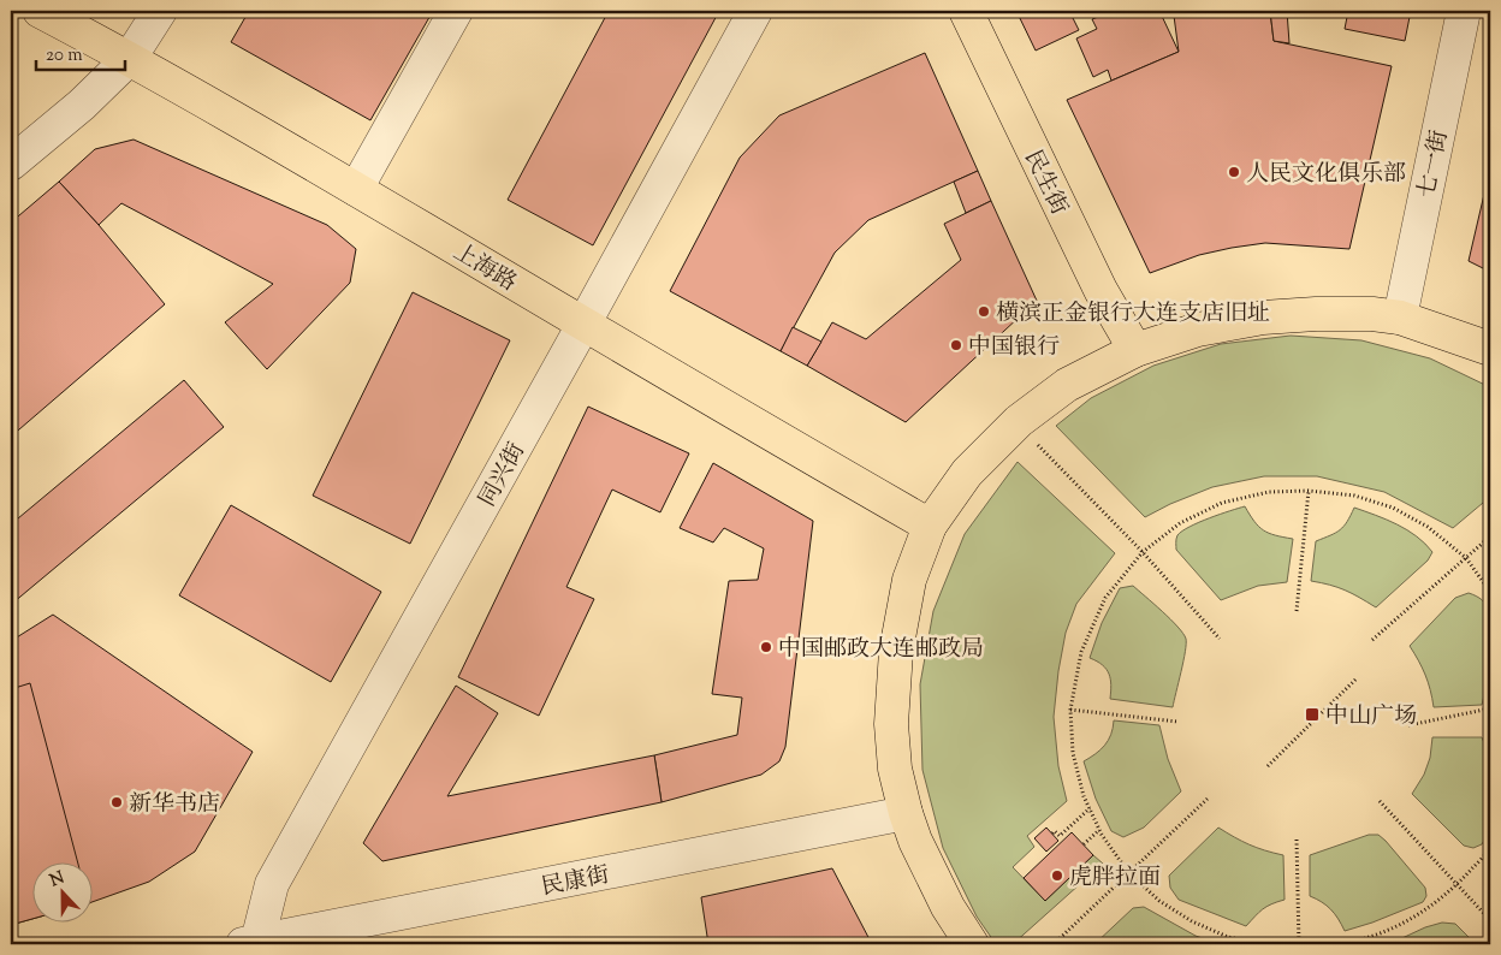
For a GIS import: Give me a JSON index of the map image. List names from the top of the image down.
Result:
{
  "streets": {
    "main road": ["民生街", "上海路"],
    "street": ["七一街", "同兴街", "民康街"]
  },
  "crossings": [
    ["上海路", "同兴街"],
    ["同兴街", "民康街"]
  ],
  "places": {
    "other": [
      "人民文化俱乐部",
      "横滨正金银行大连支店旧址",
      "中国银行",
      "中国邮政大连邮政局",
      "新华书店",
      "虎胖拉面"
    ],
    "transit": ["中山广场"]
  },
  "scale_bar": "20 m",
  "north": "top"
}
